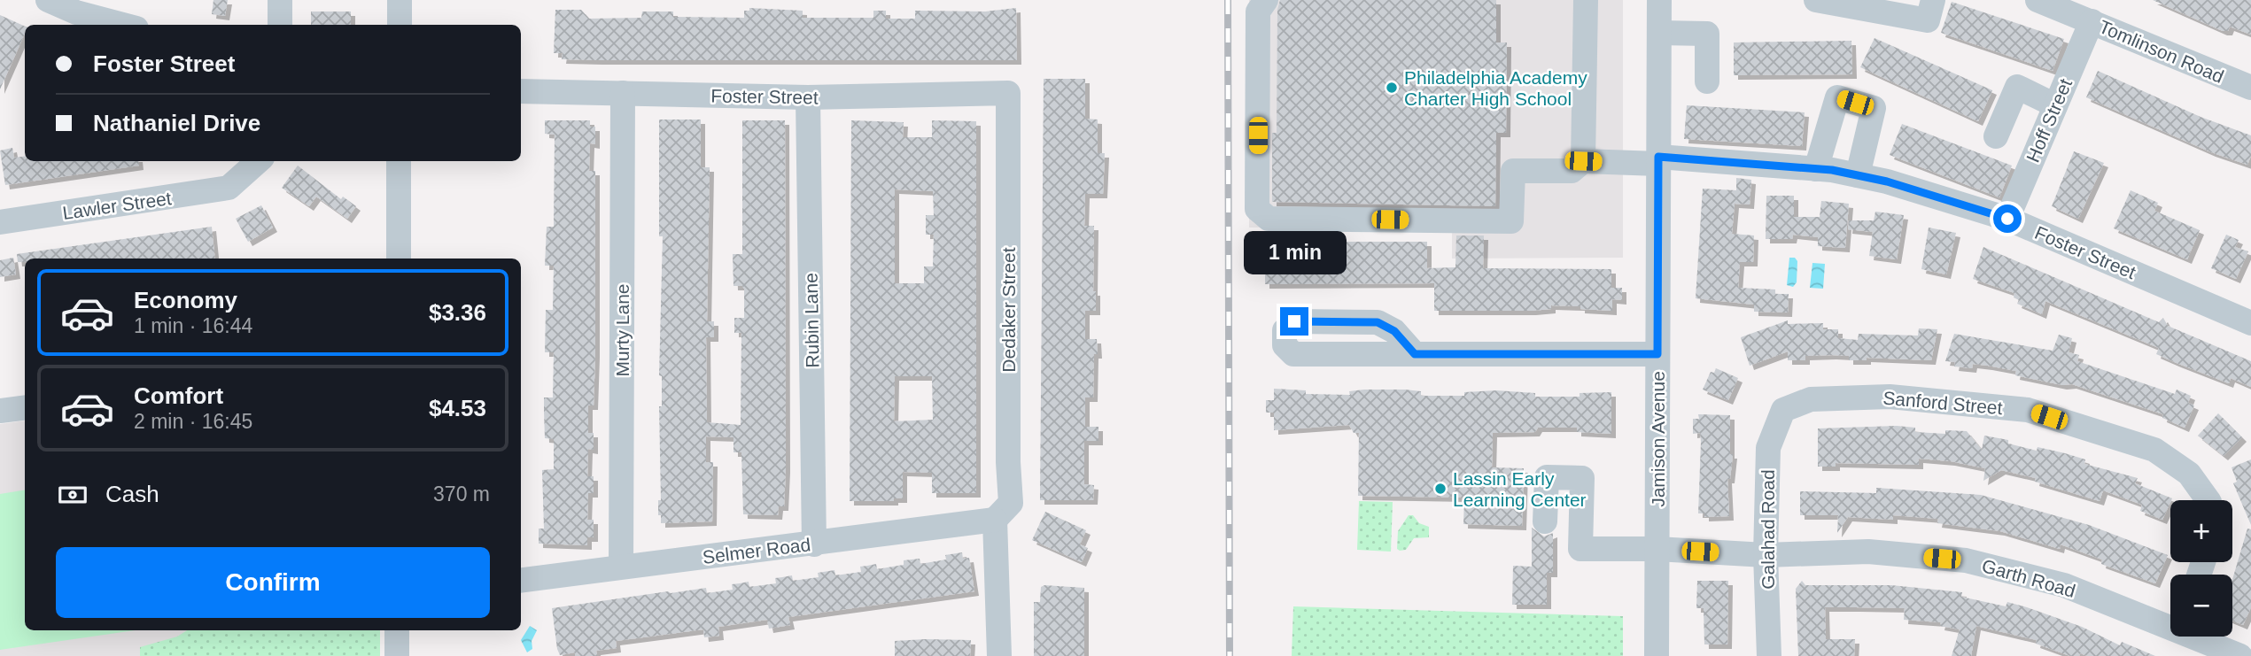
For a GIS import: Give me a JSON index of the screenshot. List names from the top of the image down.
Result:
{
  "streets": {
    "street": [
      "Tomlinson Road",
      "Foster Street",
      "Hoff Street",
      "Lawler Street",
      "Dedaker Street",
      "Rubin Lane",
      "Murty Lane",
      "Sanford Street",
      "Jamison Avenue",
      "Galahad Road",
      "Selmer Road",
      "Garth Road"
    ]
  },
  "crossings": [
    ["Tomlinson Road", "Hoff Street"],
    ["Foster Street", "Hoff Street"],
    ["Foster Street", "Dedaker Street"],
    ["Foster Street", "Rubin Lane"],
    ["Foster Street", "Murty Lane"],
    ["Foster Street", "Jamison Avenue"],
    ["Dedaker Street", "Selmer Road"],
    ["Rubin Lane", "Selmer Road"],
    ["Murty Lane", "Selmer Road"],
    ["Sanford Street", "Galahad Road"],
    ["Jamison Avenue", "Garth Road"],
    ["Galahad Road", "Garth Road"]
  ],
  "places": ["Philadelphia Academy Charter High School", "Lassin Early Learning Center"],
  "page": {
    "banner": ["Foster Street", "Nathaniel Drive"],
    "bubble": "1 min",
    "list": [
      {
        "name": "Economy",
        "note": "1 min · 16:44",
        "value": "$3.36"
      },
      {
        "name": "Comfort",
        "note": "2 min · 16:45",
        "value": "$4.53"
      }
    ],
    "pay": ["Cash", "370 m"],
    "map_buttons": ["+", "−"],
    "buttons": "Confirm"
  }
}
